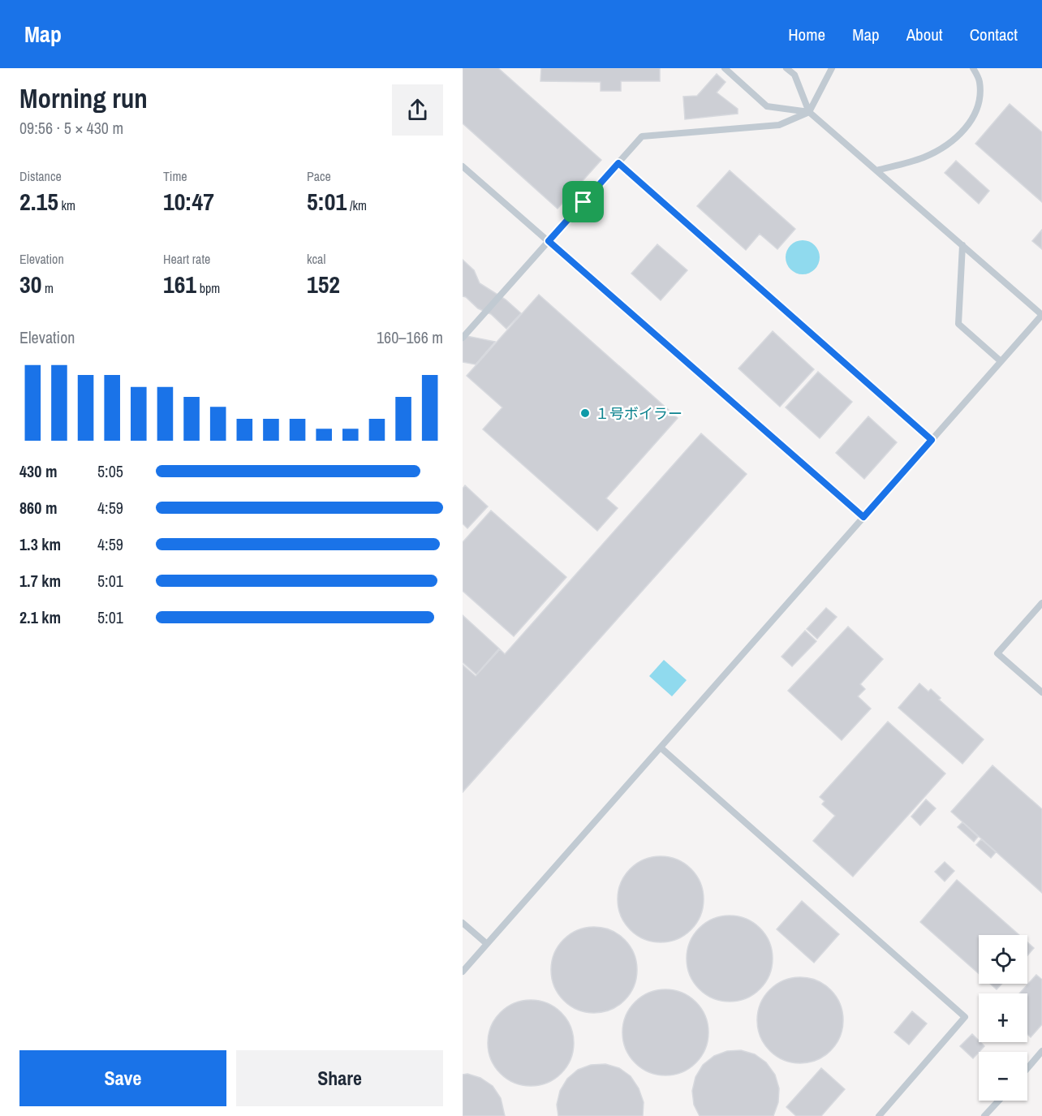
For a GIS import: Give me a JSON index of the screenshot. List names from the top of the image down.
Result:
{
  "places": ["１号ボイラー"],
  "page": {
    "header": "Map",
    "nav": [
      "Home",
      "Map",
      "About",
      "Contact"
    ],
    "heading": ["Morning run", "09:56 · 5 × 430 m"],
    "stats": [
      ["Distance", "2.15 km"],
      ["Time", "10:47"],
      ["Pace", "5:01 /km"],
      ["Elevation", "30 m"],
      ["Heart rate", "161 bpm"],
      ["kcal", "152"]
    ],
    "chart": ["Elevation", "160–166 m"],
    "list": [
      {
        "name": "430 m",
        "note": "5:05"
      },
      {
        "name": "860 m",
        "note": "4:59"
      },
      {
        "name": "1.3 km",
        "note": "4:59"
      },
      {
        "name": "1.7 km",
        "note": "5:01"
      },
      {
        "name": "2.1 km",
        "note": "5:01"
      }
    ],
    "map_buttons": ["+", "−"],
    "buttons": ["Save", "Share"]
  }
}
